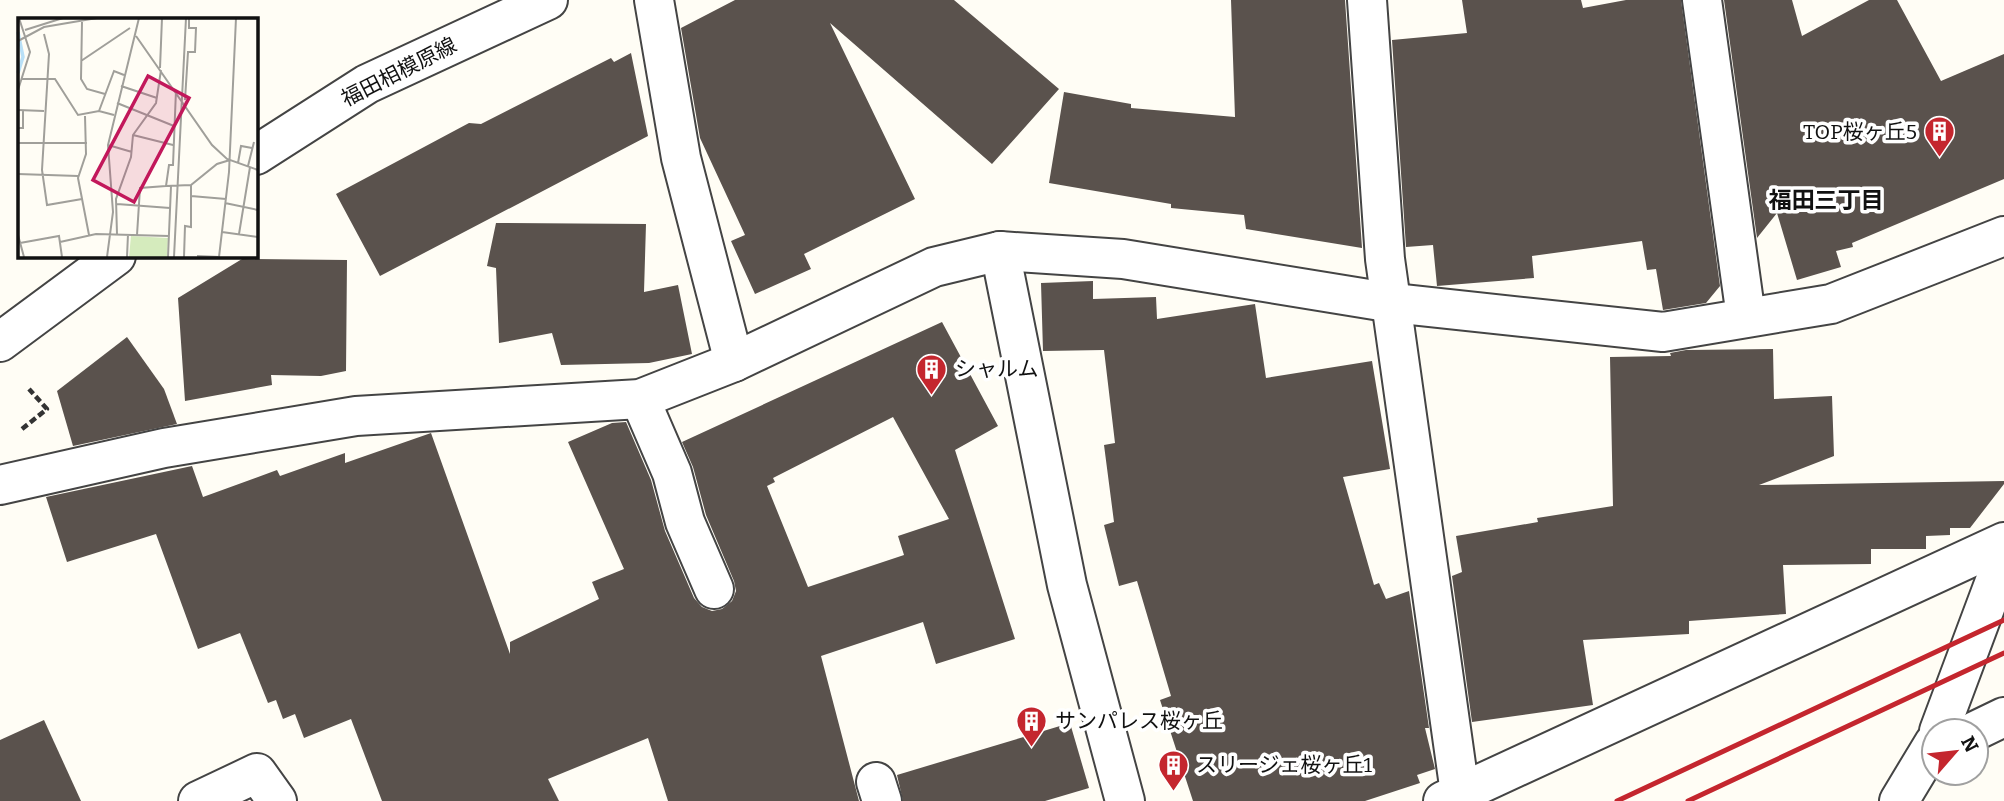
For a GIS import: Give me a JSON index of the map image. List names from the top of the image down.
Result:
{
  "streets": {
    "street": ["福田相模原線"]
  },
  "districts": ["福田三丁目"],
  "places": {
    "building": [
      "TOP桜ヶ丘5",
      "シャルム",
      "サンパレス桜ヶ丘",
      "スリージェ桜ヶ丘1"
    ]
  },
  "north": "top right"
}
